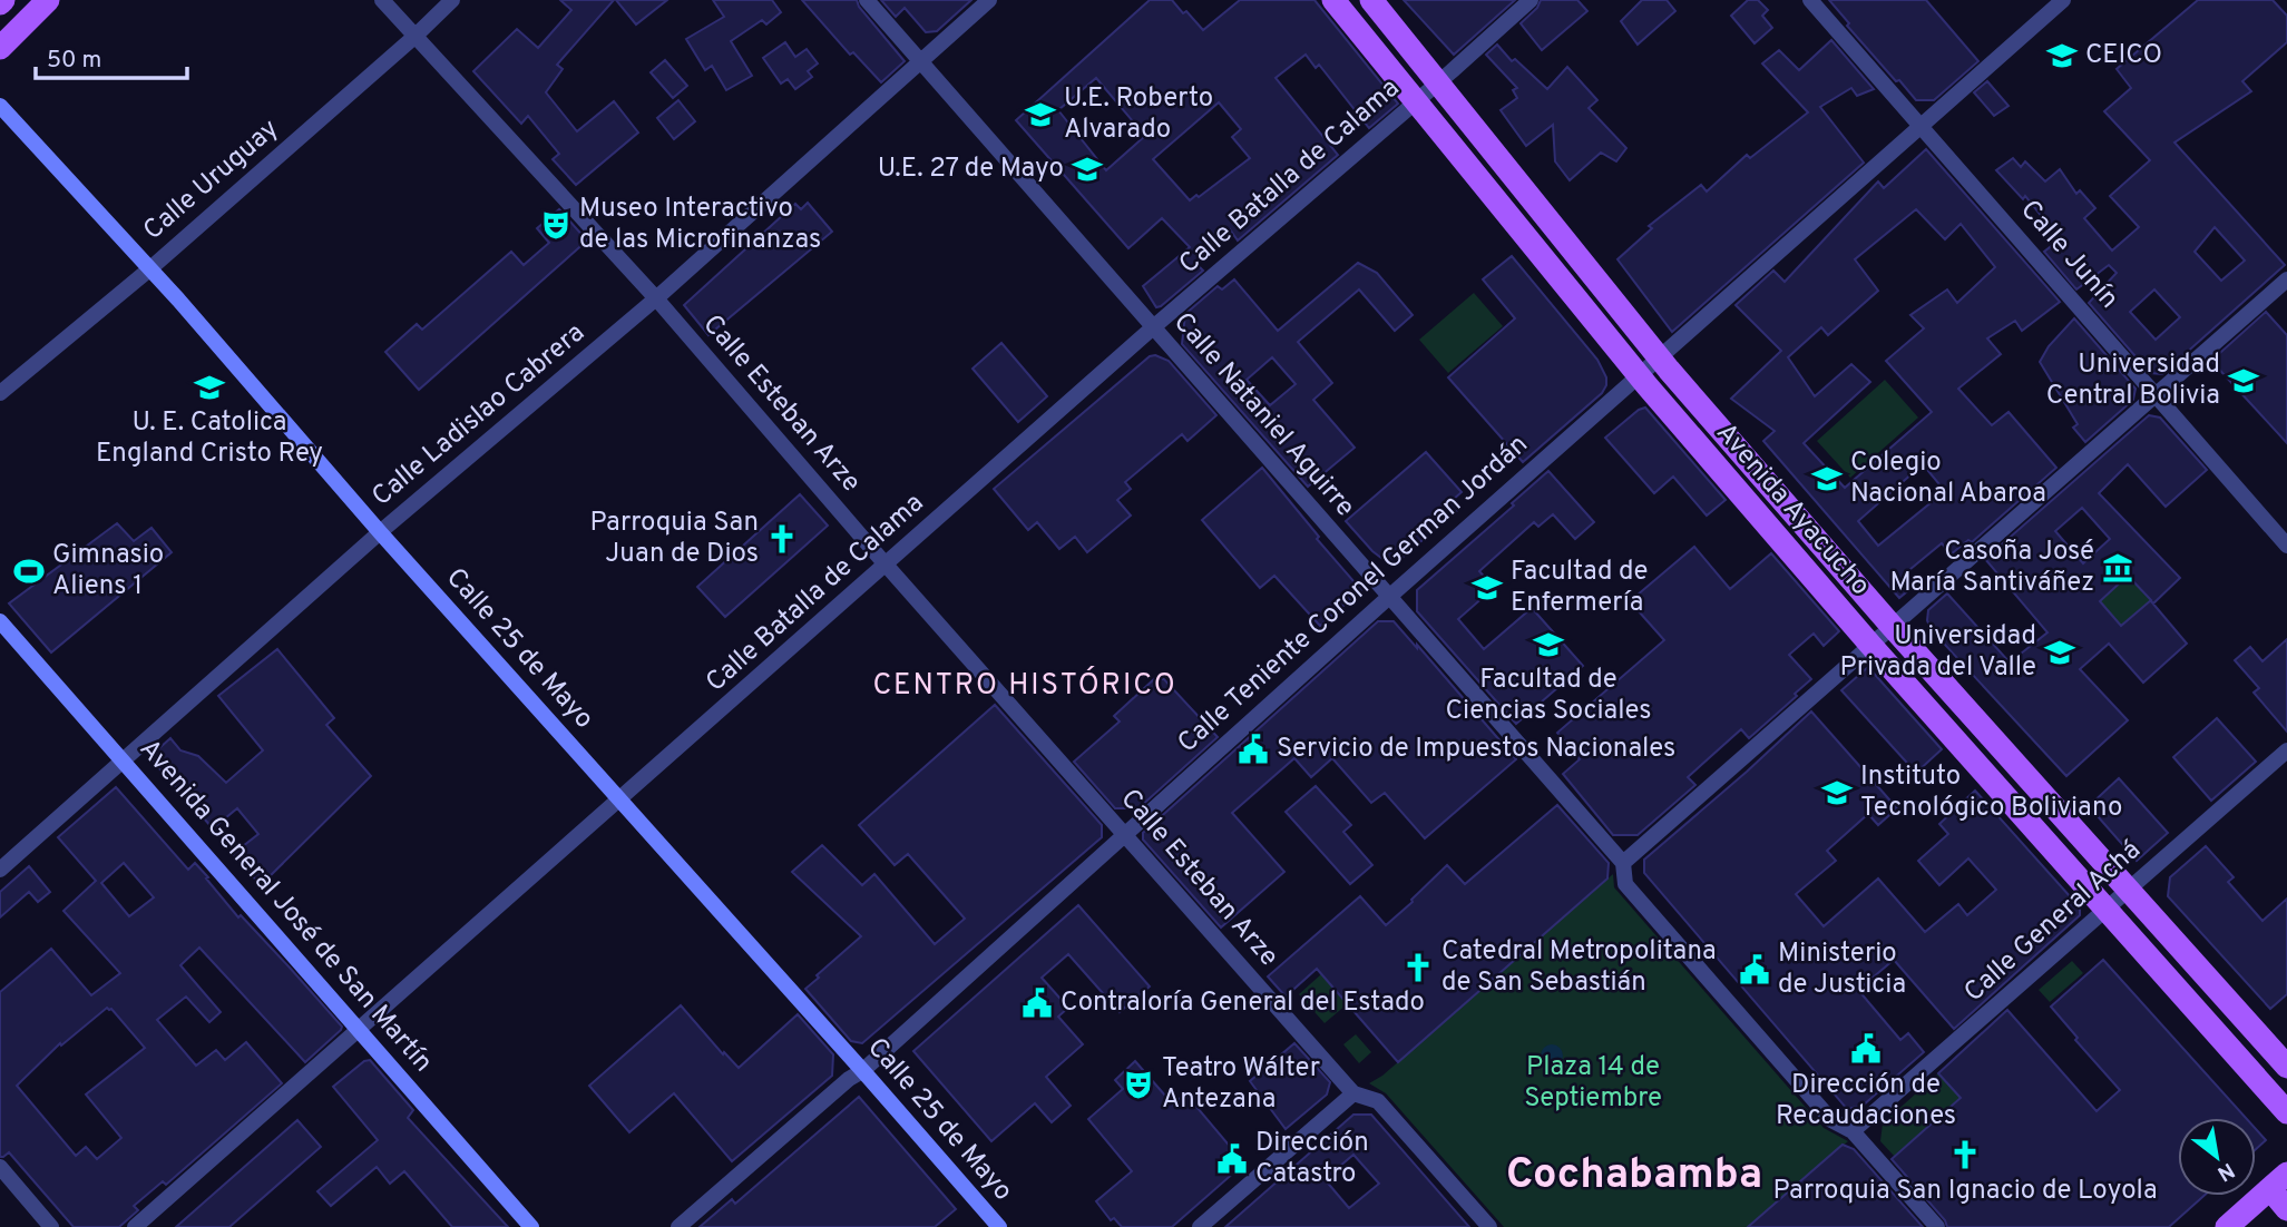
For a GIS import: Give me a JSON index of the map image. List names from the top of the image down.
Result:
{
  "streets": {
    "main road": ["Avenida Ayacucho", "Calle 25 de Mayo", "Avenida General José de San Martín"],
    "street": [
      "Calle Batalla de Calama",
      "Calle Uruguay",
      "Calle Junín",
      "Calle Esteban Arze",
      "Calle Ladislao Cabrera",
      "Calle Nataniel Aguirre",
      "Calle Teniente Coronel German Jordán",
      "Calle General Achá"
    ]
  },
  "crossings": [
    ["Calle Batalla de Calama", "Calle Esteban Arze"],
    ["Calle Batalla de Calama", "Calle Nataniel Aguirre"],
    ["Calle Batalla de Calama", "Avenida Ayacucho"],
    ["Calle Batalla de Calama", "Calle 25 de Mayo"],
    ["Calle Batalla de Calama", "Avenida General José de San Martín"],
    ["Calle Uruguay", "Calle Esteban Arze"],
    ["Calle Uruguay", "Calle 25 de Mayo"],
    ["Calle Junín", "Calle Teniente Coronel German Jordán"],
    ["Calle Esteban Arze", "Calle Ladislao Cabrera"],
    ["Calle Esteban Arze", "Calle Teniente Coronel German Jordán"],
    ["Calle Ladislao Cabrera", "Calle Nataniel Aguirre"],
    ["Calle Ladislao Cabrera", "Calle 25 de Mayo"],
    ["Calle Ladislao Cabrera", "Avenida General José de San Martín"],
    ["Calle Nataniel Aguirre", "Calle Teniente Coronel German Jordán"],
    ["Avenida Ayacucho", "Calle Teniente Coronel German Jordán"],
    ["Avenida Ayacucho", "Calle General Achá"],
    ["Calle Teniente Coronel German Jordán", "Calle 25 de Mayo"]
  ],
  "districts": ["CENTRO HISTÓRICO", "Cochabamba"],
  "parks": ["Plaza 14 de Septiembre"],
  "places": {
    "school or university": [
      "CEICO",
      "U.E. Roberto Alvarado",
      "U.E. 27 de Mayo",
      "Universidad Central Bolivia",
      "U. E. Catolica England Cristo Rey",
      "Colegio Nacional Abaroa",
      "Facultad de Enfermería",
      "Facultad de Ciencias Sociales",
      "Universidad Privada del Valle",
      "Instituto Tecnológico Boliviano"
    ],
    "theatre": ["Museo Interactivo de las Microfinanzas", "Teatro Wálter Antezana"],
    "church": ["Parroquia San Juan de Dios", "Catedral Metropolitana de San Sebastián", "Parroquia San Ignacio de Loyola"],
    "museum": ["Casoña José María Santiváñez"],
    "sports": ["Gimnasio Aliens 1"],
    "public building": [
      "Servicio de Impuestos Nacionales",
      "Ministerio de Justicia",
      "Contraloría General del Estado",
      "Dirección de Recaudaciones",
      "Dirección Catastro"
    ]
  },
  "scale_bar": "50 m",
  "north": "bottom right"
}
